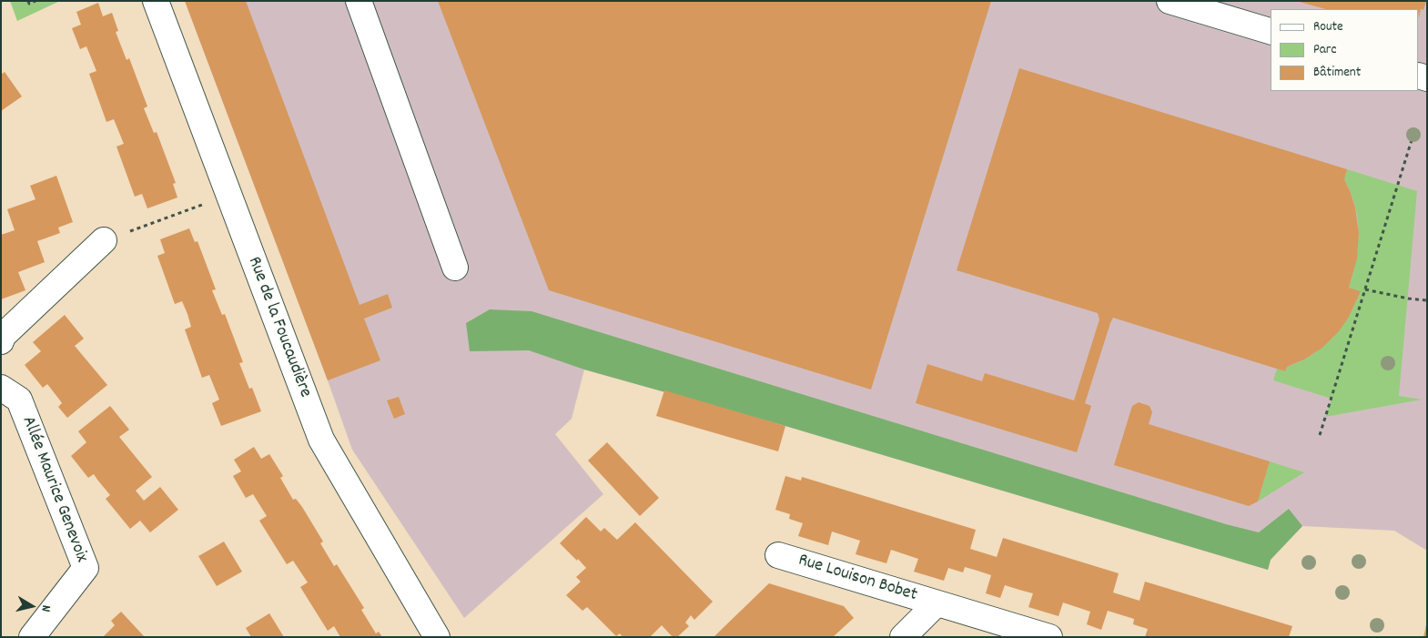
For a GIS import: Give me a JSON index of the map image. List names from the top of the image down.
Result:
{
  "streets": {
    "street": ["Rue de la Foucaudière", "Allée Maurice Genevoix", "Rue Louison Bobet"]
  },
  "legend": ["Route", "Parc", "Bâtiment"],
  "north": "right"
}
